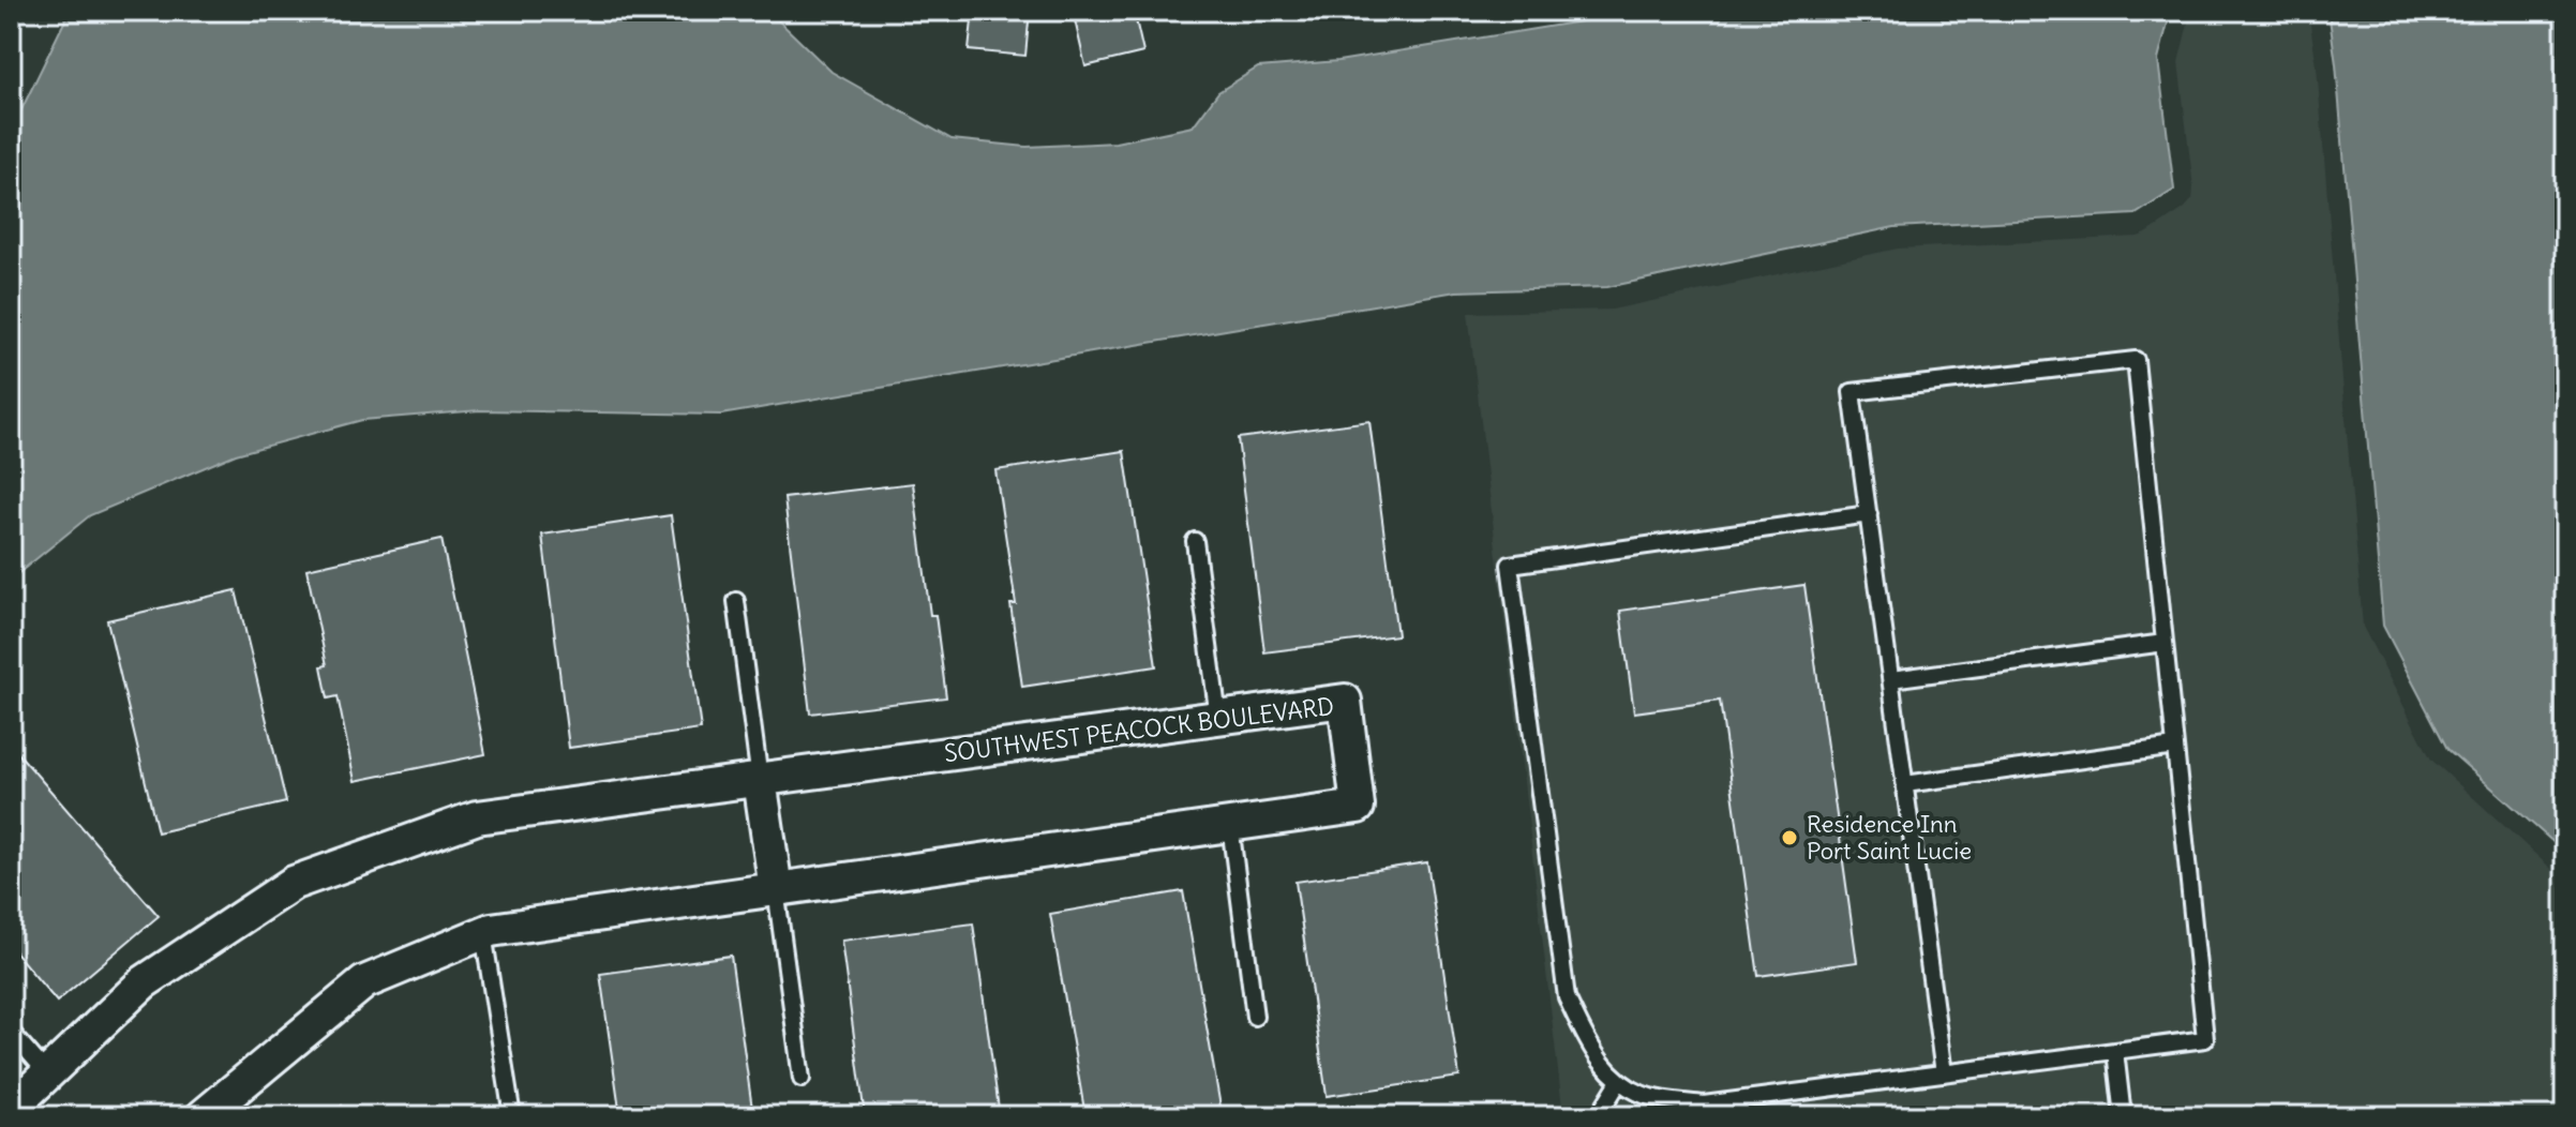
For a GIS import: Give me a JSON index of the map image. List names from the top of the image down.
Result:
{
  "streets": {
    "street": ["SOUTHWEST PEACOCK BOULEVARD"]
  },
  "places": ["Residence Inn Port Saint Lucie"]
}
